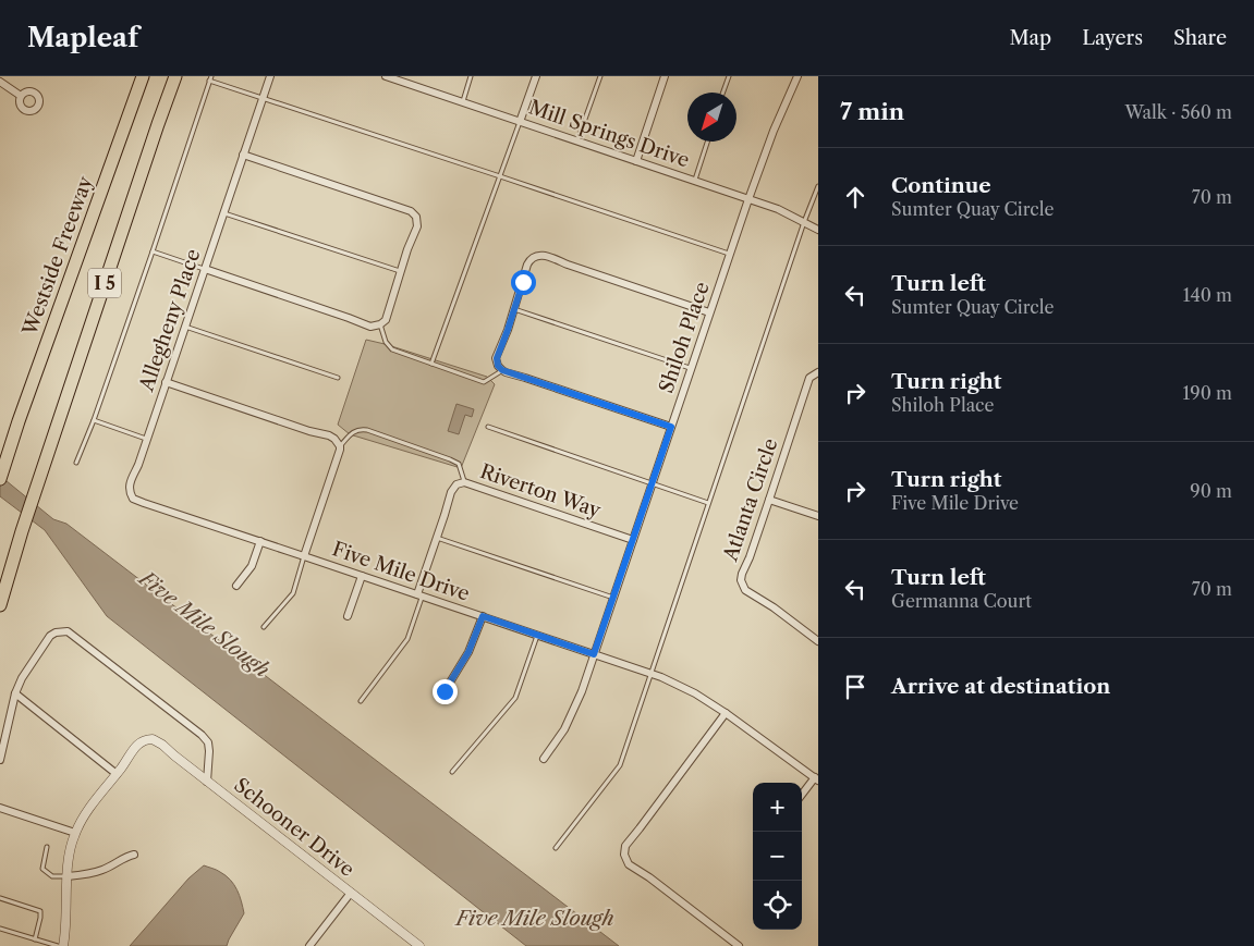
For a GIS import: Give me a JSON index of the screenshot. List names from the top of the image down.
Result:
{
  "streets": {
    "highway": ["Westside Freeway", "I 5"],
    "street": [
      "Mill Springs Drive",
      "Allegheny Place",
      "Shiloh Place",
      "Riverton Way",
      "Atlanta Circle",
      "Five Mile Drive",
      "Schooner Drive"
    ]
  },
  "crossings": [
    ["Mill Springs Drive", "Shiloh Place"],
    ["Allegheny Place", "Five Mile Drive"],
    ["Shiloh Place", "Riverton Way"],
    ["Shiloh Place", "Five Mile Drive"],
    ["Riverton Way", "Five Mile Drive"]
  ],
  "water": ["Five Mile Slough"],
  "north": "bottom left",
  "page": {
    "header": "Mapleaf",
    "nav": ["Map", "Layers", "Share"],
    "heading": ["7 min", "Walk · 560 m"],
    "list": [
      ["Continue", "Sumter Quay Circle", "70 m"],
      ["Turn left", "Sumter Quay Circle", "140 m"],
      ["Turn right", "Shiloh Place", "190 m"],
      ["Turn right", "Five Mile Drive", "90 m"],
      ["Turn left", "Germanna Court", "70 m"],
      "Arrive at destination"
    ],
    "map_buttons": ["+", "−"]
  }
}
